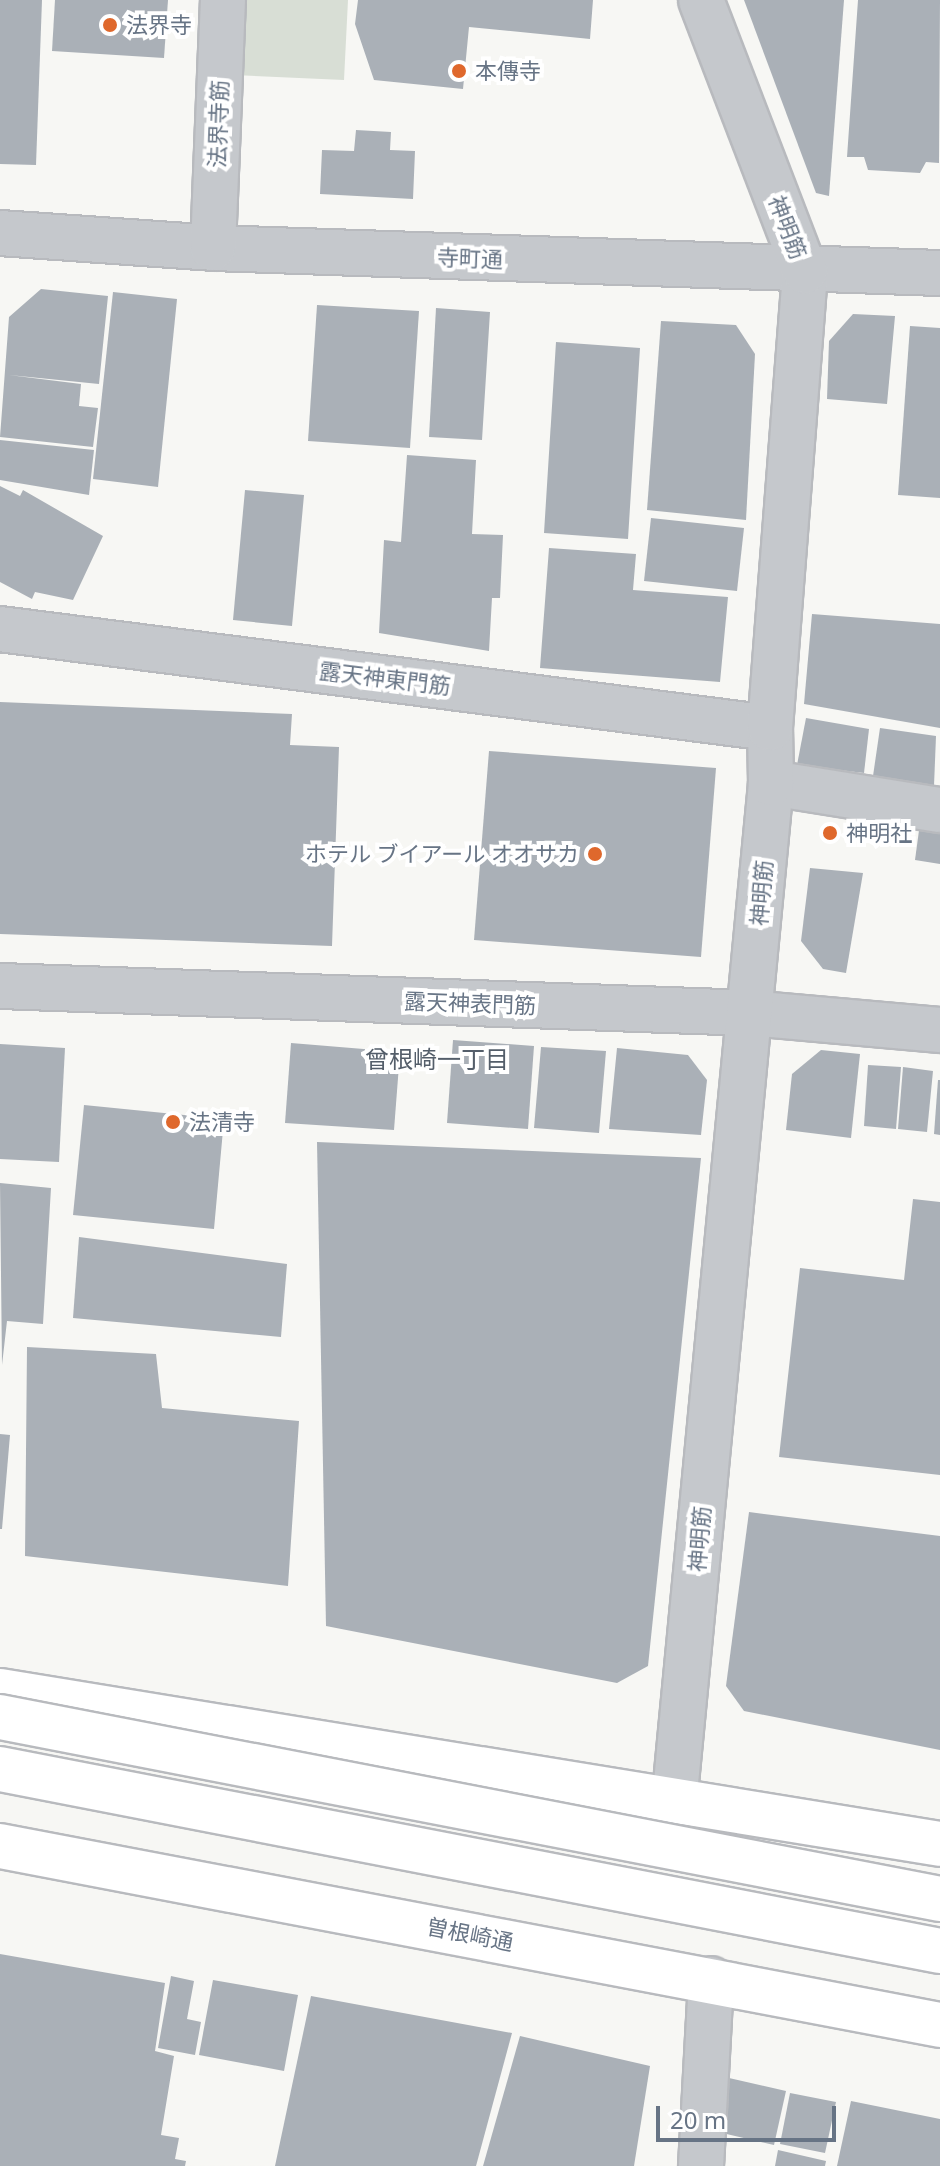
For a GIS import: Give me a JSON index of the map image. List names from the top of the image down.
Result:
{
  "streets": {
    "highway": ["曽根崎通"],
    "street": [
      "法界寺筋",
      "神明筋",
      "寺町通",
      "露天神東門筋",
      "露天神表門筋"
    ]
  },
  "crossings": [
    ["法界寺筋", "寺町通"],
    ["神明筋", "寺町通"],
    ["神明筋", "露天神東門筋"],
    ["神明筋", "露天神表門筋"]
  ],
  "districts": ["曾根崎一丁目"],
  "places": [
    "法界寺",
    "本傳寺",
    "神明社",
    "ホテル ブイアール オオサカ",
    "法清寺"
  ],
  "scale_bar": "20 m"
}
